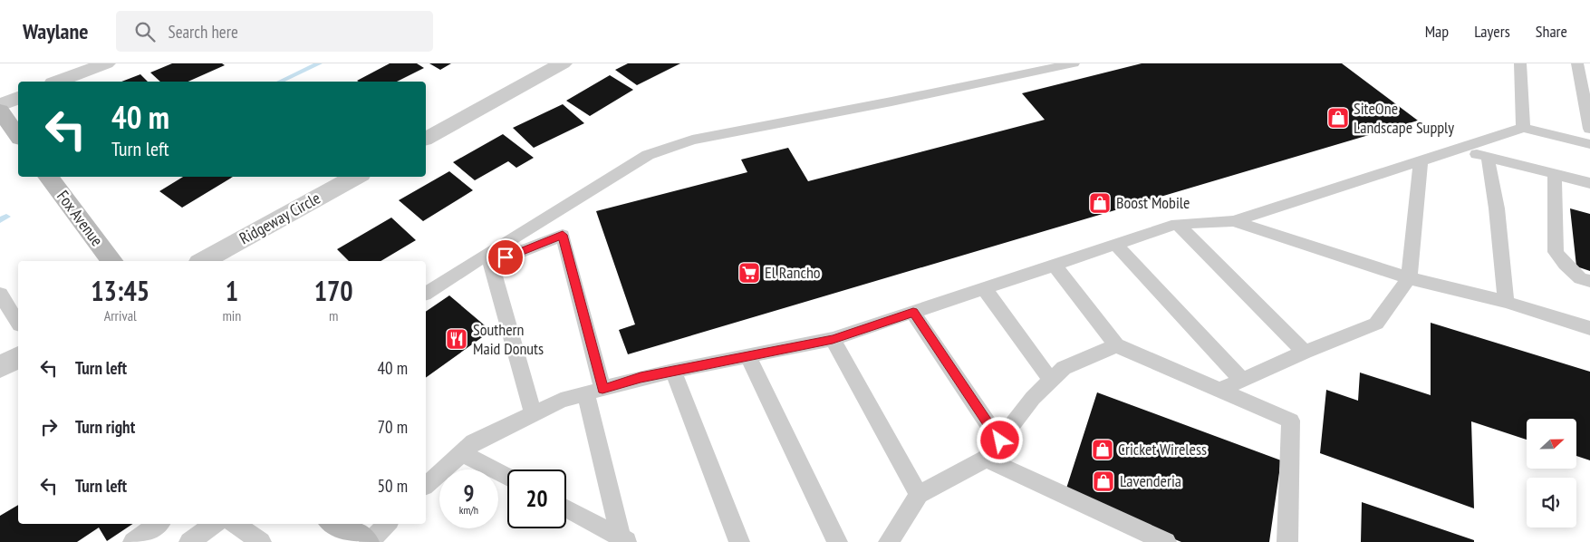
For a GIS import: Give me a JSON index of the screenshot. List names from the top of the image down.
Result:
{
  "streets": {
    "main road": ["Fox Avenue"],
    "street": ["Ridgeway Circle"]
  },
  "places": {
    "shop": [
      "SiteOne Landscape Supply",
      "Boost Mobile",
      "Cricket Wireless",
      "Lavenderia"
    ],
    "supermarket": ["El Rancho"],
    "restaurant": ["Southern Maid Donuts"]
  },
  "north": "right",
  "page": {
    "header": "Waylane",
    "search": "Search here",
    "nav": ["Map", "Layers", "Share"],
    "turn": ["40 m", "Turn left"],
    "eta": [
      "13:45",
      "Arrival",
      "1",
      "min",
      "170",
      "m"
    ],
    "list": [
      {
        "name": "Turn left",
        "value": "40 m"
      },
      {
        "name": "Turn right",
        "value": "70 m"
      },
      {
        "name": "Turn left",
        "value": "50 m"
      }
    ],
    "speed": "9 km/h",
    "limit": "20"
  }
}
